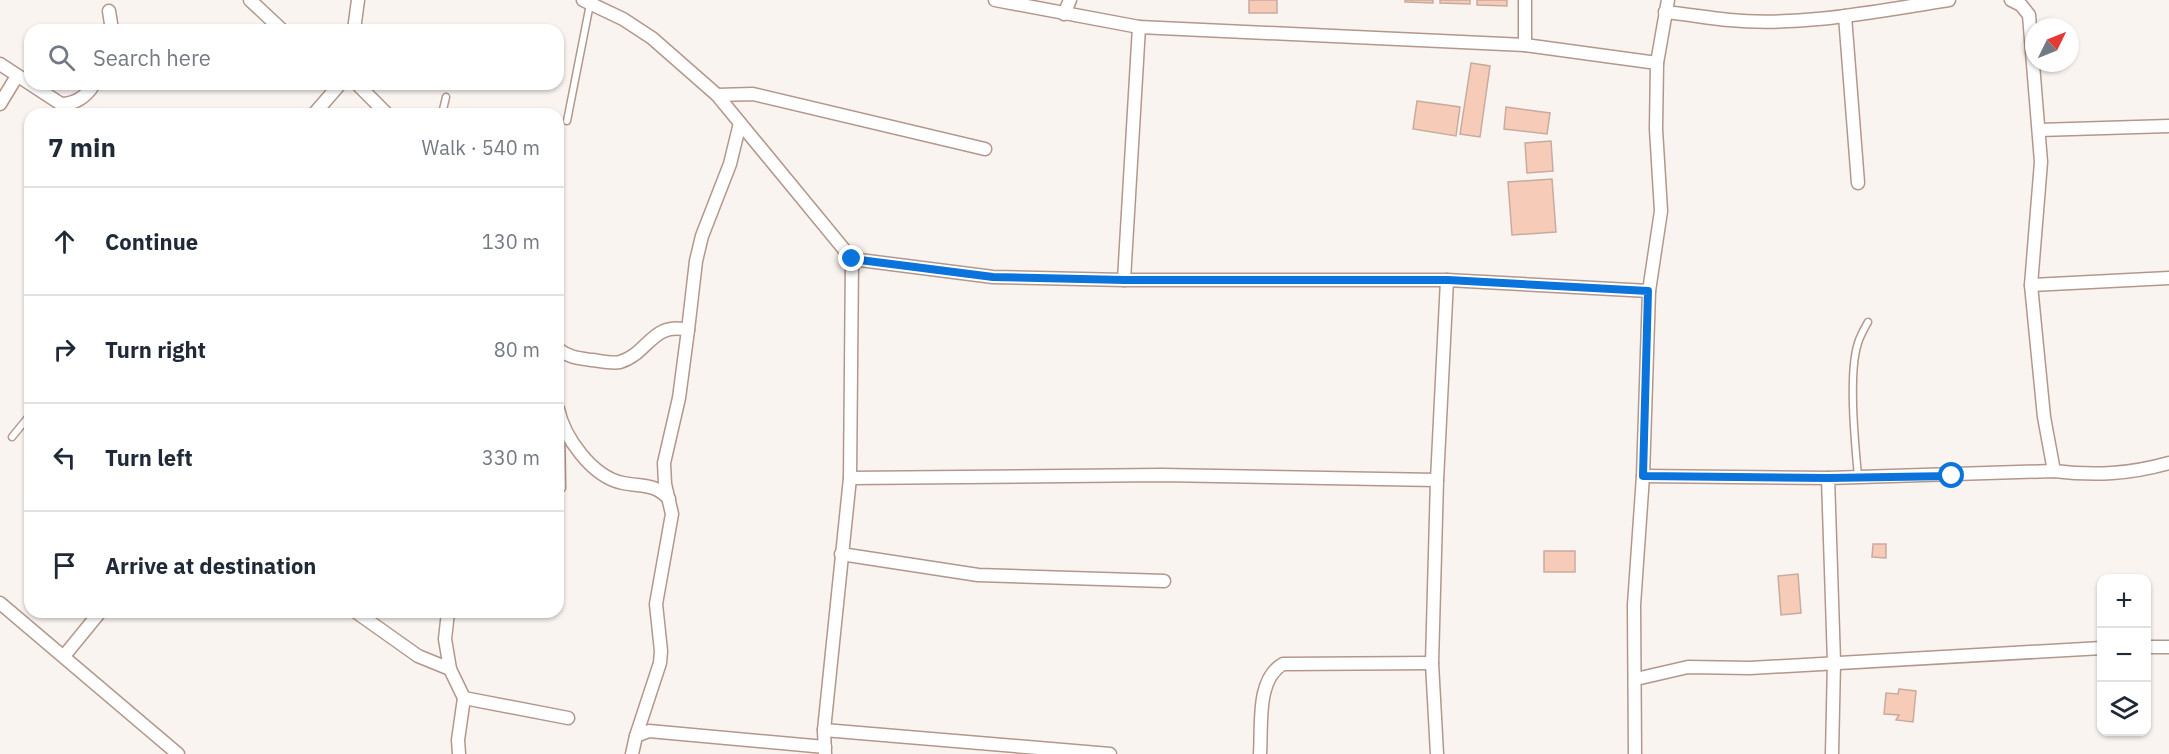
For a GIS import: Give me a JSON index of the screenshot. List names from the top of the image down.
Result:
{
  "north": "top right",
  "page": {
    "search": "Search here",
    "heading": ["7 min", "Walk · 540 m"],
    "list": [
      ["Continue", "130 m"],
      ["Turn right", "80 m"],
      ["Turn left", "330 m"],
      "Arrive at destination"
    ],
    "map_buttons": ["+", "−"]
  }
}
